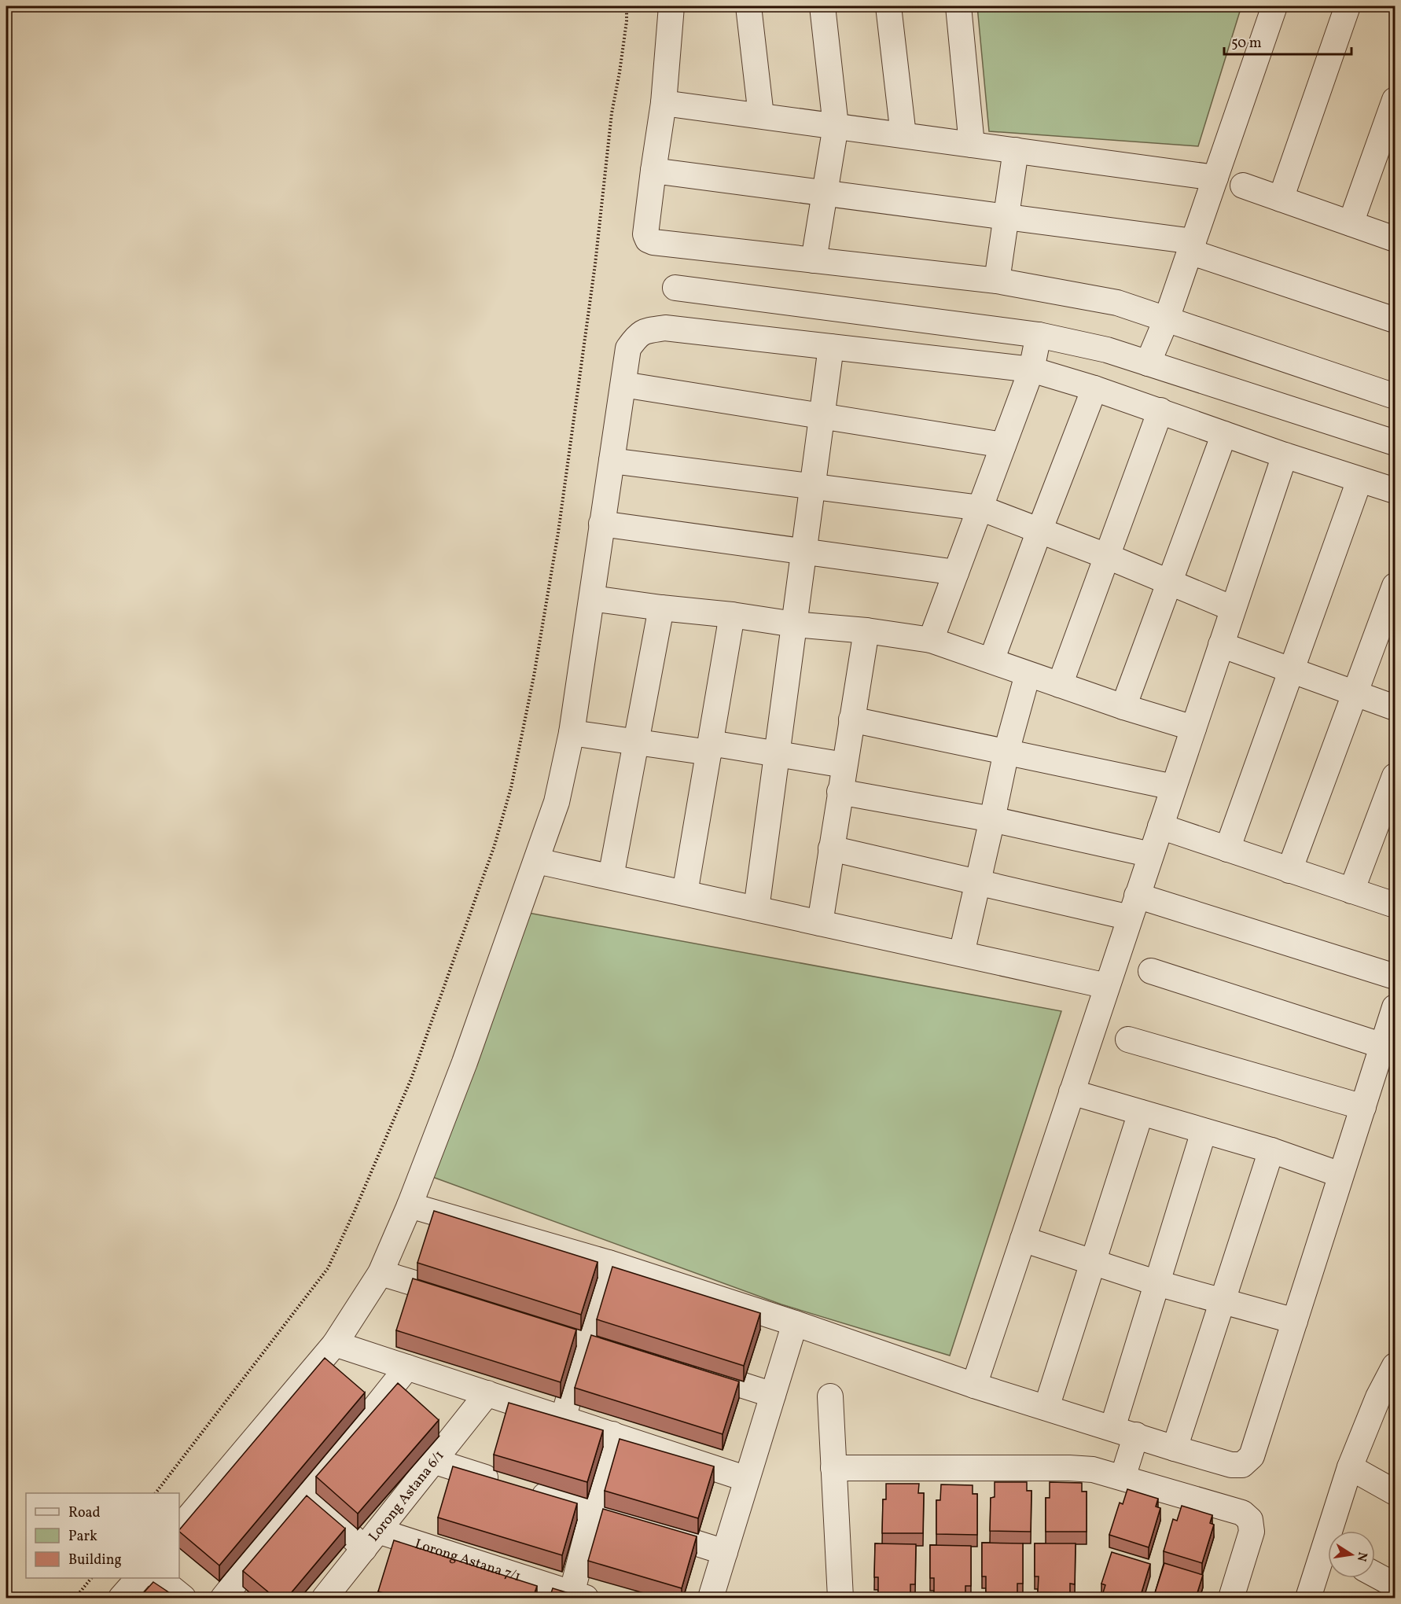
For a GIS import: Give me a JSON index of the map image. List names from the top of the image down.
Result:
{
  "streets": {
    "street": ["Lorong Astana 6/1", "Lorong Astana 7/1"]
  },
  "crossings": [
    ["Lorong Astana 6/1", "Lorong Astana 7/1"]
  ],
  "legend": ["Road", "Park", "Building"],
  "scale_bar": "50 m",
  "north": "right"
}
